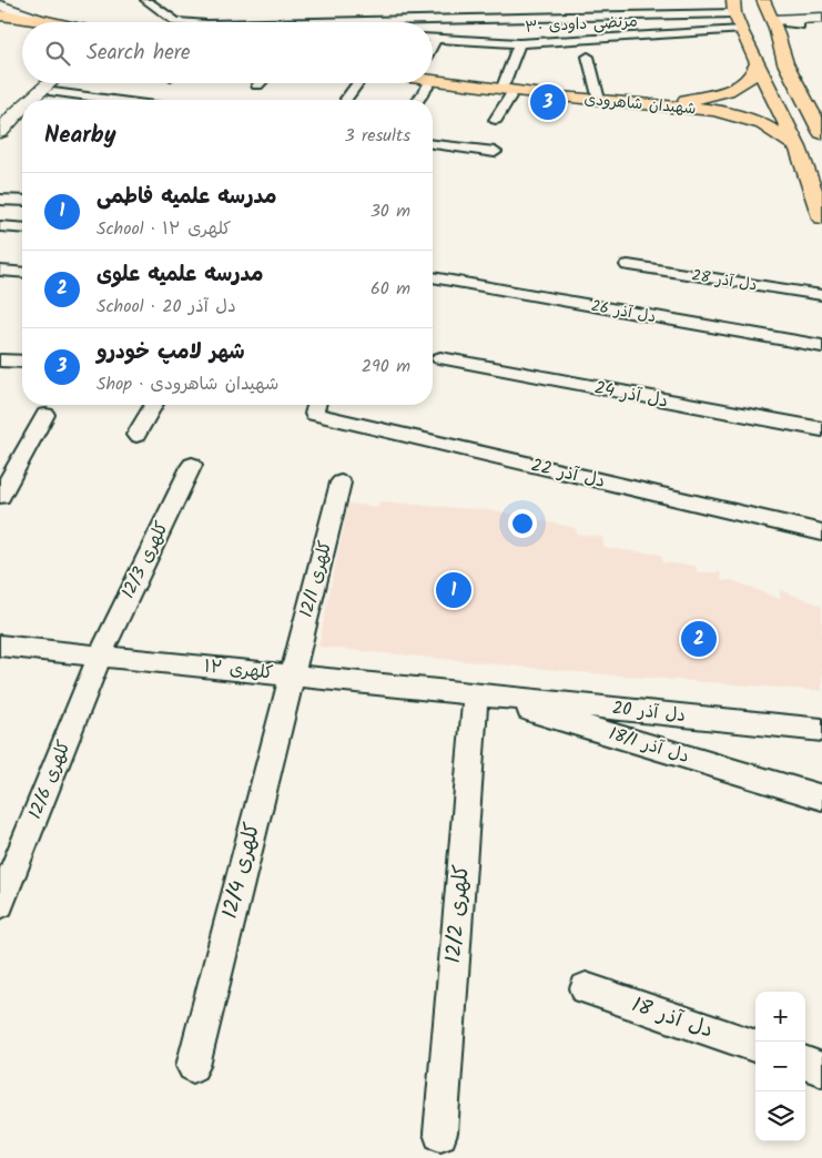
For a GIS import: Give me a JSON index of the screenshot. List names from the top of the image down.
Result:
{
  "streets": {
    "main road": ["شهیدان شاهرودی"],
    "street": [
      "۳۰ مرتضی داودی",
      "دل آذر 28",
      "دل آذر 26",
      "دل آذر 24",
      "دل آذر 22",
      "کلهری 12/3",
      "کلهری 12/1",
      "کلهری ۱۲",
      "دل آذر 20",
      "دل آذر 18/1",
      "کلهری 12/6",
      "کلهری 12/4",
      "کلهری 12/2",
      "دل آذر 18"
    ]
  },
  "crossings": [
    ["کلهری 12/3", "کلهری ۱۲"],
    ["کلهری 12/3", "کلهری 12/6"],
    ["کلهری 12/1", "کلهری ۱۲"],
    ["کلهری 12/1", "کلهری 12/4"],
    ["کلهری ۱۲", "دل آذر 20"],
    ["کلهری ۱۲", "دل آذر 18/1"],
    ["کلهری ۱۲", "کلهری 12/6"],
    ["کلهری ۱۲", "کلهری 12/4"],
    ["کلهری ۱۲", "کلهری 12/2"],
    ["دل آذر 20", "دل آذر 18/1"],
    ["دل آذر 20", "کلهری 12/2"],
    ["دل آذر 18/1", "کلهری 12/2"]
  ],
  "page": {
    "search": "Search here",
    "pins": ["3", "1", "2"],
    "heading": ["Nearby", "3 results"],
    "list": [
      {
        "mark": "1",
        "name": "مدرسه علمیه فاطمی",
        "note": "School · کلهری ۱۲",
        "value": "30 m"
      },
      {
        "mark": "2",
        "name": "مدرسه علمیه علوی",
        "note": "School · دل آذر 20",
        "value": "60 m"
      },
      {
        "mark": "3",
        "name": "شهر لامپ خودرو",
        "note": "Shop · شهیدان شاهرودی",
        "value": "290 m"
      }
    ],
    "map_buttons": ["+", "−"]
  }
}
